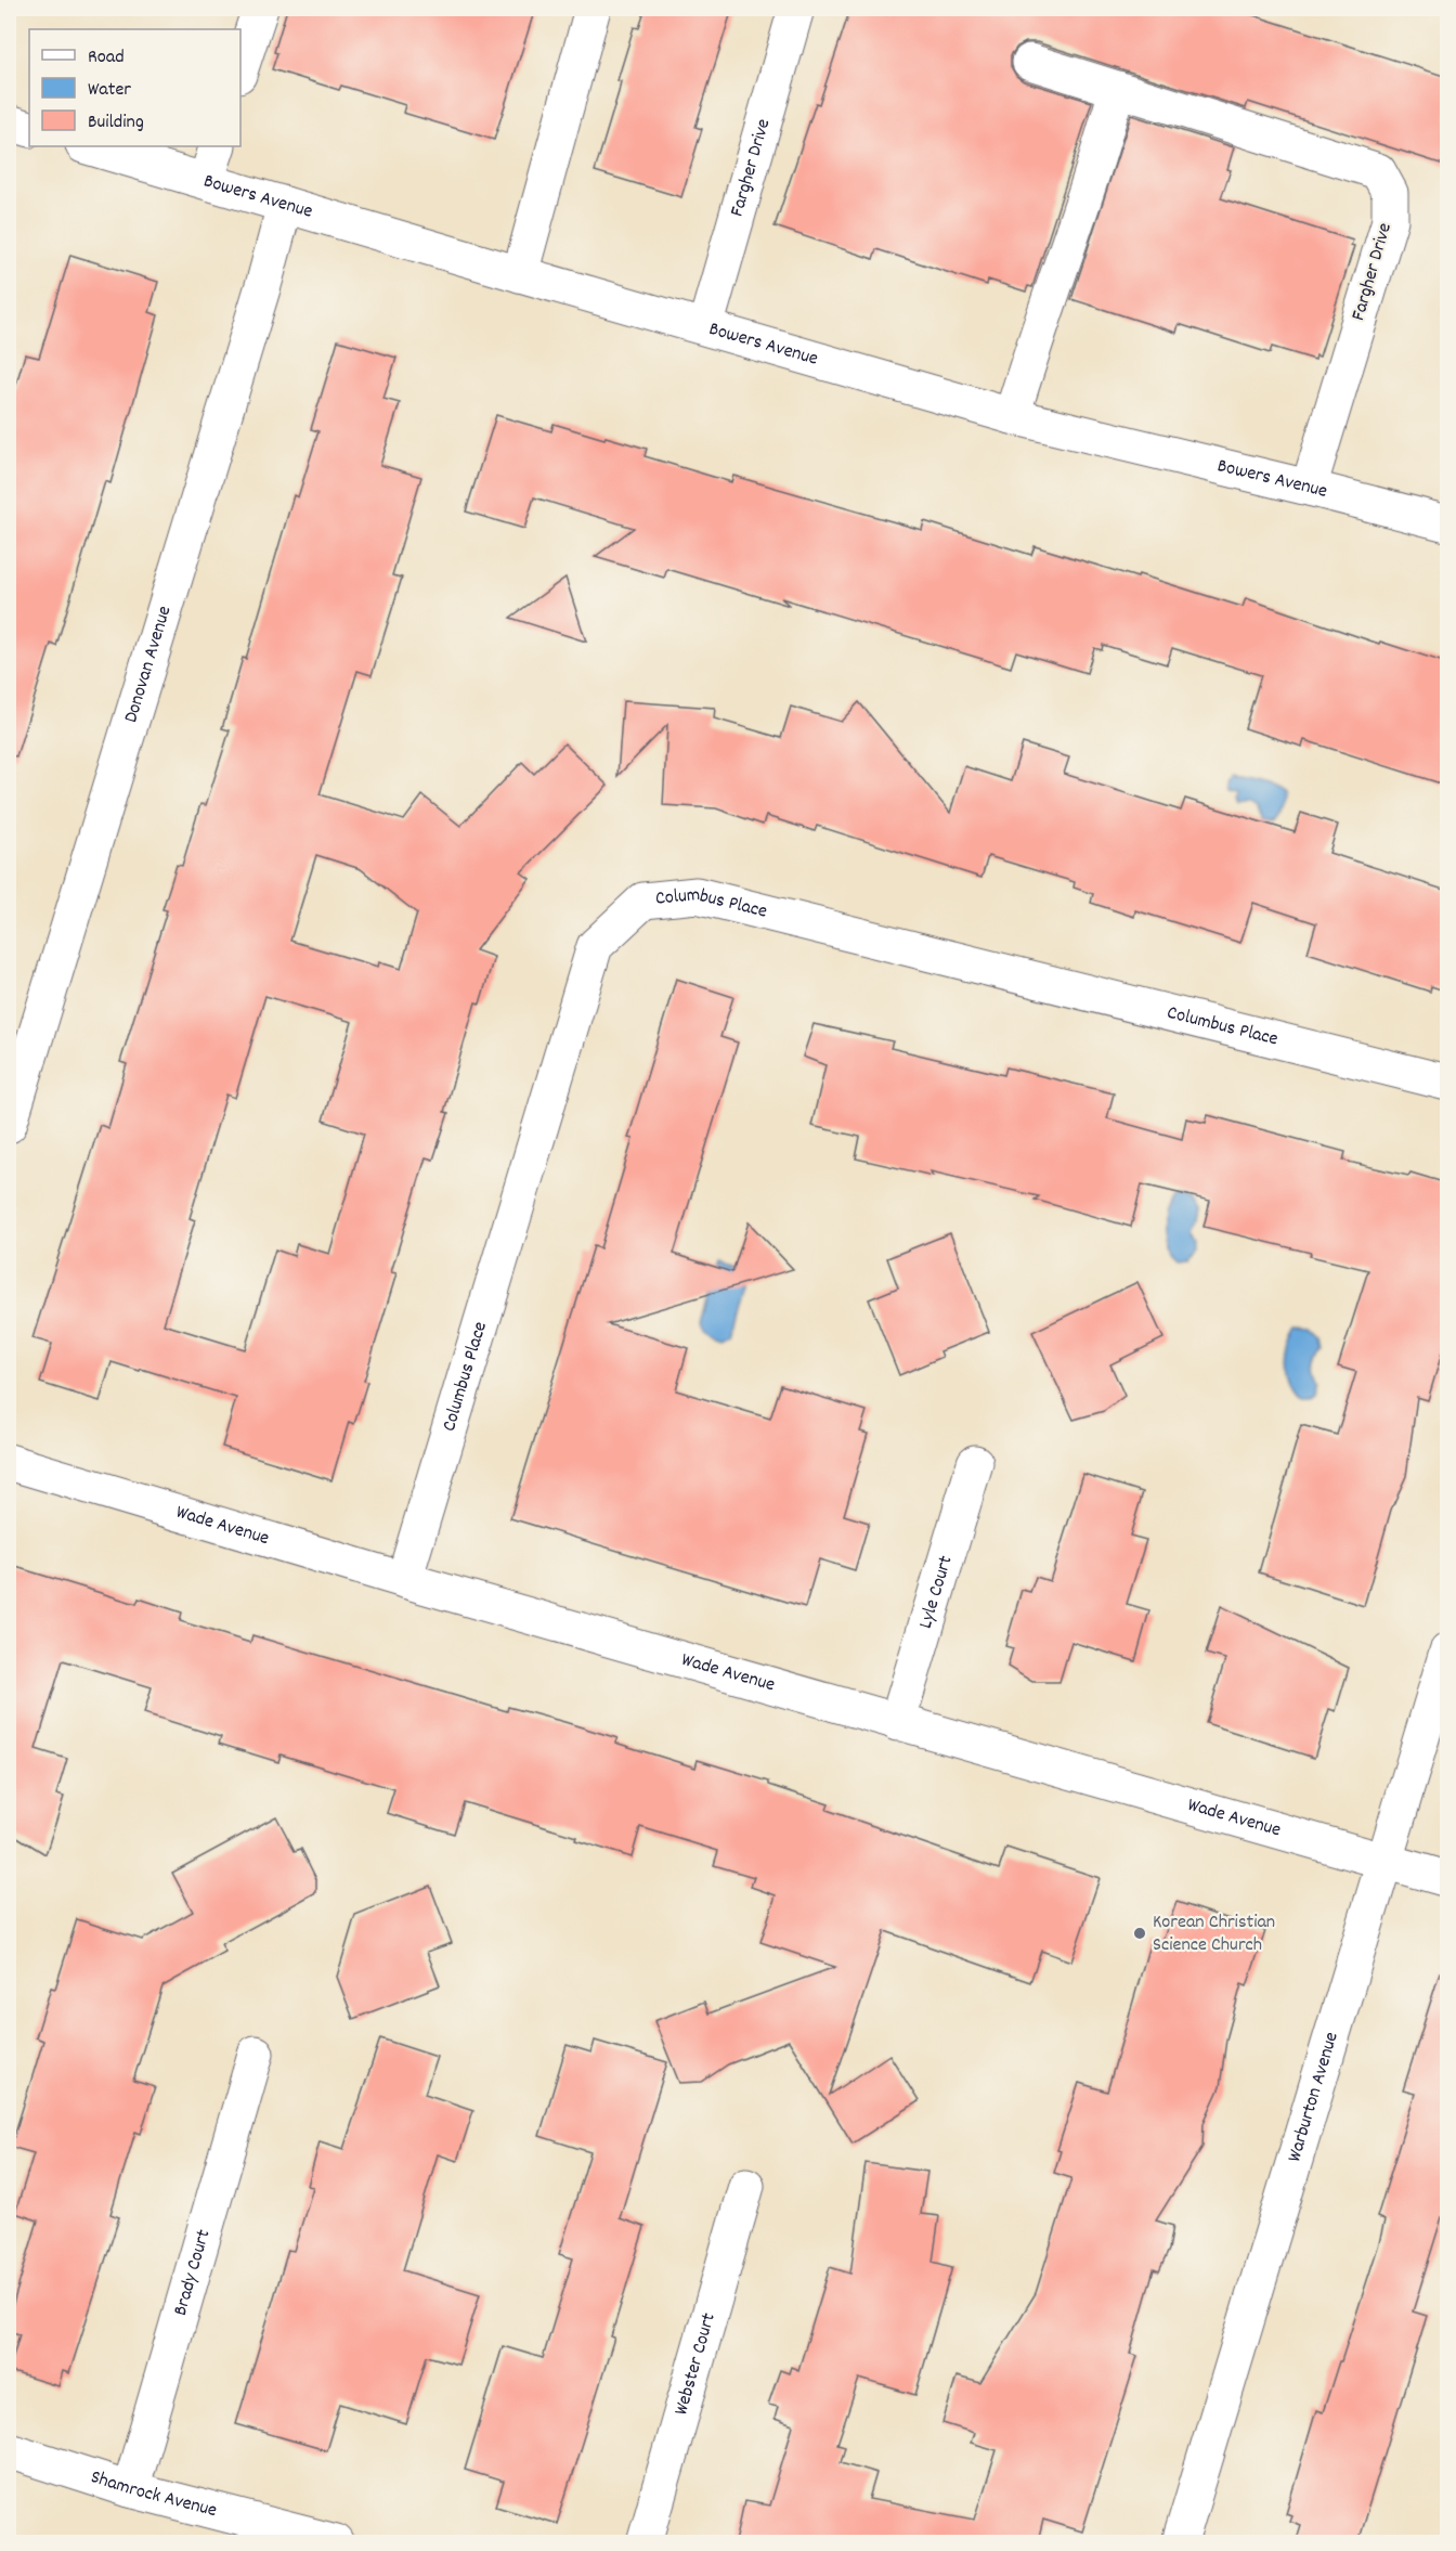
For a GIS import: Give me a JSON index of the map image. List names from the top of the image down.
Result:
{
  "streets": {
    "street": [
      "Fargher Drive",
      "Bowers Avenue",
      "Donovan Avenue",
      "Columbus Place",
      "Wade Avenue",
      "Lyle Court",
      "Warburton Avenue",
      "Brady Court",
      "Webster Court",
      "Shamrock Avenue"
    ]
  },
  "crossings": [
    ["Fargher Drive", "Bowers Avenue"],
    ["Bowers Avenue", "Donovan Avenue"],
    ["Columbus Place", "Wade Avenue"],
    ["Wade Avenue", "Lyle Court"],
    ["Wade Avenue", "Warburton Avenue"],
    ["Brady Court", "Shamrock Avenue"]
  ],
  "places": ["Korean Christian Science Church"],
  "legend": ["Road", "Water", "Building"]
}
